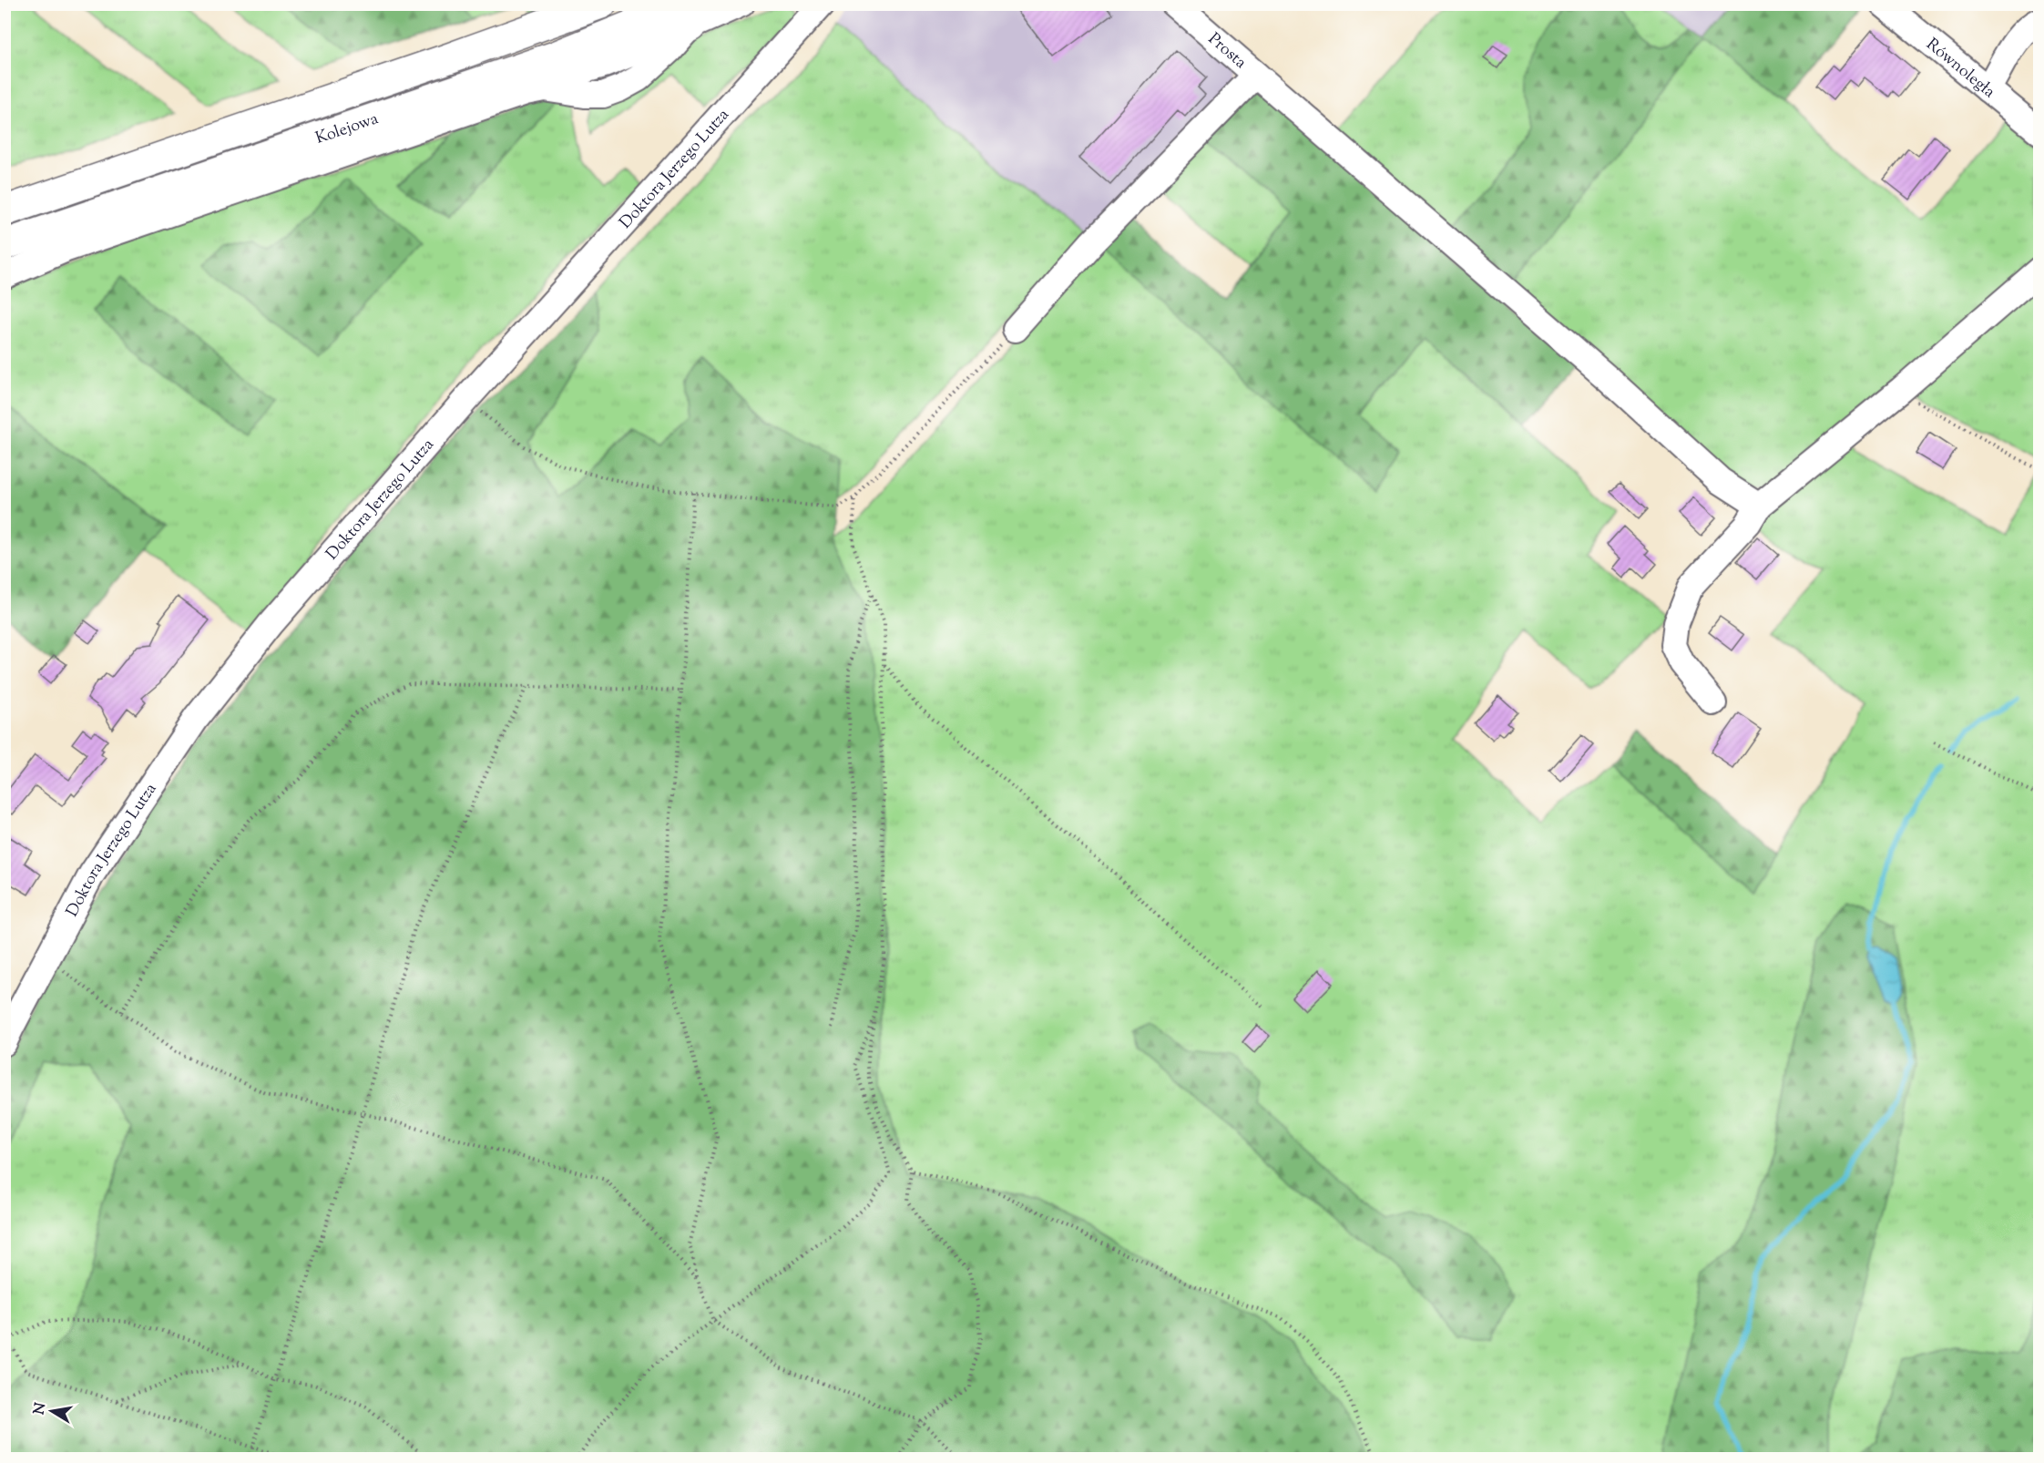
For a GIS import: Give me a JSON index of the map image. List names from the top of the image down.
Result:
{
  "streets": {
    "highway": ["Kolejowa"],
    "street": ["Prosta", "Równoległa", "Doktora Jerzego Lutza"]
  },
  "north": "left"
}
